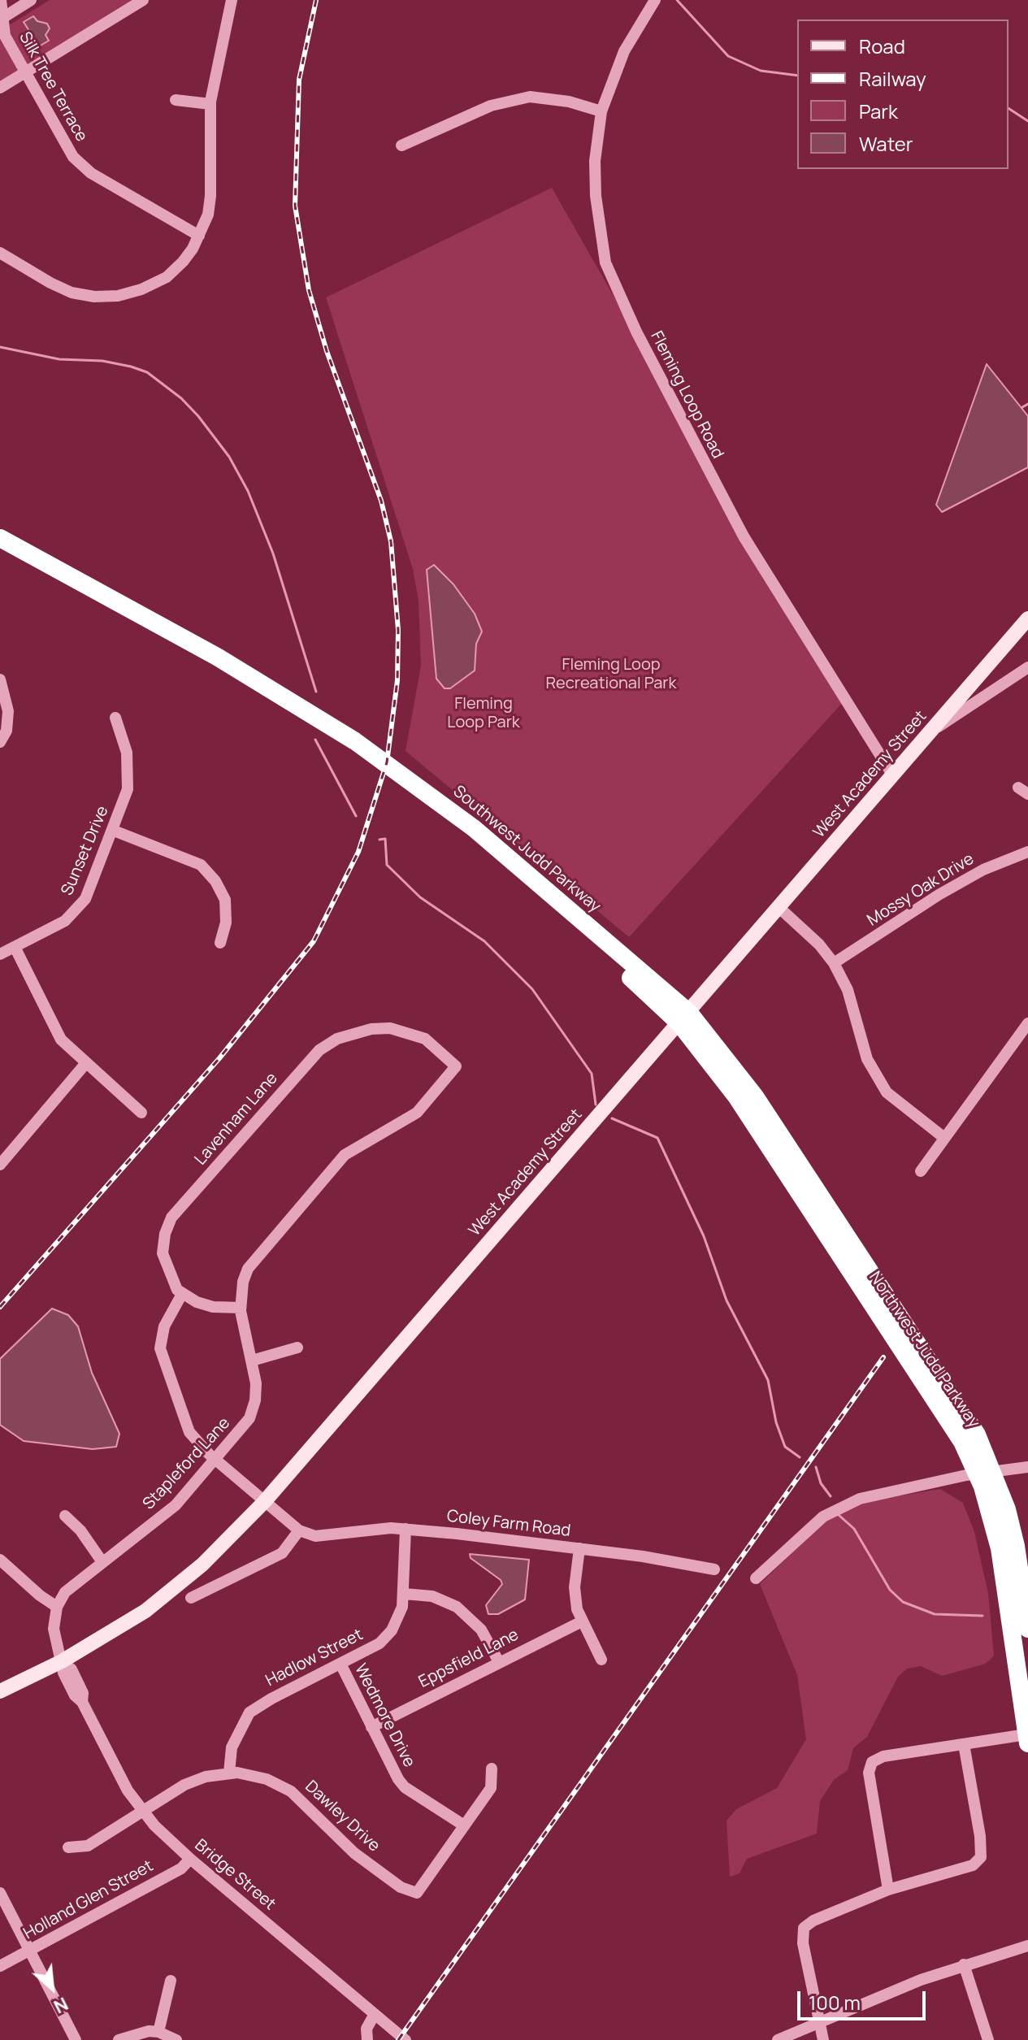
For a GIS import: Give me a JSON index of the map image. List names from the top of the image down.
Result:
{
  "streets": {
    "highway": ["Southwest Judd Parkway", "Northwest Judd Parkway"],
    "main road": ["West Academy Street"],
    "street": [
      "Silk Tree Terrace",
      "Fleming Loop Road",
      "Sunset Drive",
      "Mossy Oak Drive",
      "Lavenham Lane",
      "Stapleford Lane",
      "Coley Farm Road",
      "Hadlow Street",
      "Eppsfield Lane",
      "Wedmore Drive",
      "Dawley Drive",
      "Bridge Street",
      "Holland Glen Street"
    ]
  },
  "crossings": [
    ["Fleming Loop Road", "West Academy Street"],
    ["West Academy Street", "Southwest Judd Parkway"],
    ["West Academy Street", "Northwest Judd Parkway"],
    ["West Academy Street", "Coley Farm Road"],
    ["West Academy Street", "Bridge Street"],
    ["Southwest Judd Parkway", "Northwest Judd Parkway"],
    ["Lavenham Lane", "Stapleford Lane"],
    ["Lavenham Lane", "Coley Farm Road"],
    ["Stapleford Lane", "Coley Farm Road"],
    ["Coley Farm Road", "Hadlow Street"],
    ["Hadlow Street", "Wedmore Drive"],
    ["Hadlow Street", "Dawley Drive"],
    ["Eppsfield Lane", "Wedmore Drive"],
    ["Wedmore Drive", "Dawley Drive"],
    ["Dawley Drive", "Bridge Street"],
    ["Bridge Street", "Holland Glen Street"]
  ],
  "parks": ["Fleming Loop Recreational Park", "Fleming Loop Park"],
  "legend": [
    "Road",
    "Railway",
    "Park",
    "Water"
  ],
  "scale_bar": "100 m",
  "north": "bottom right"
}
